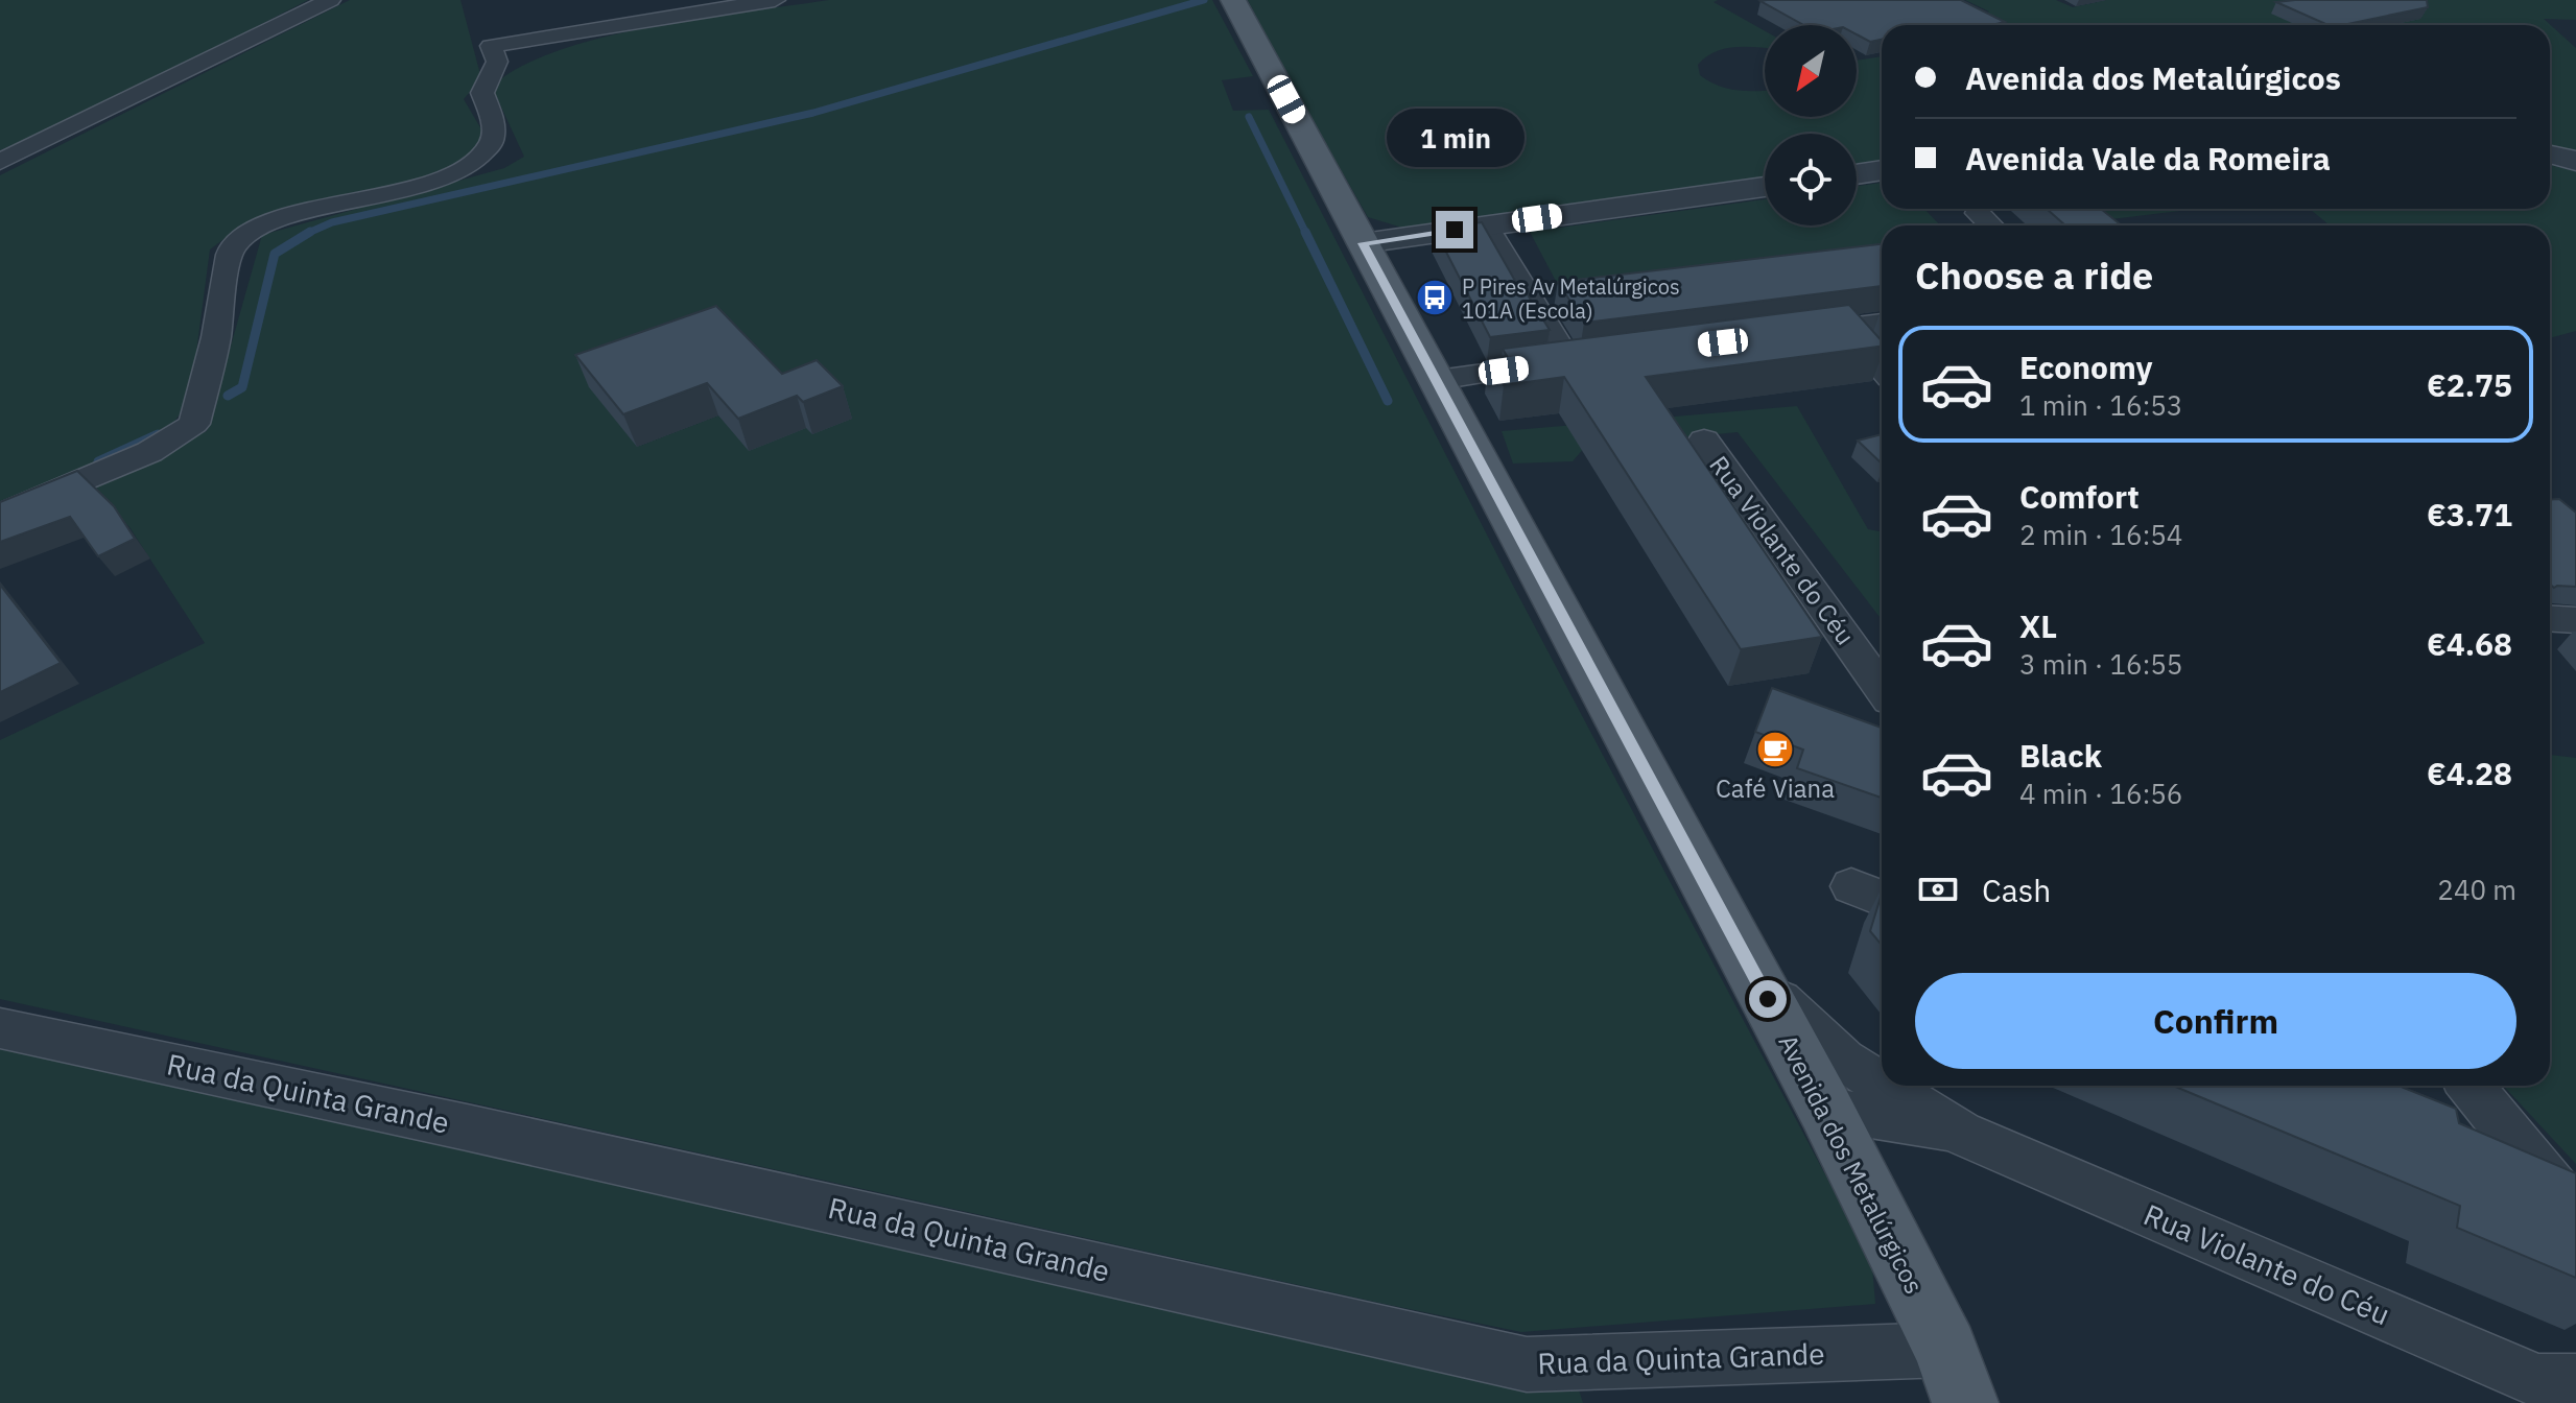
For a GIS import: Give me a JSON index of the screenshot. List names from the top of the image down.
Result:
{
  "streets": {
    "main road": ["Avenida dos Metalúrgicos"],
    "street": ["Rua Violante do Céu", "Rua da Quinta Grande"]
  },
  "crossings": [
    ["Rua Violante do Céu", "Avenida dos Metalúrgicos"],
    ["Rua da Quinta Grande", "Avenida dos Metalúrgicos"]
  ],
  "places": {
    "bus stop": ["P Pires Av Metalúrgicos 101A (Escola)"],
    "cafe": ["Café Viana"]
  },
  "north": "bottom left",
  "page": {
    "banner": ["Avenida dos Metalúrgicos", "Avenida Vale da Romeira"],
    "bubble": "1 min",
    "heading": "Choose a ride",
    "list": [
      {
        "name": "Economy",
        "note": "1 min · 16:53",
        "value": "€2.75"
      },
      {
        "name": "Comfort",
        "note": "2 min · 16:54",
        "value": "€3.71"
      },
      {
        "name": "XL",
        "note": "3 min · 16:55",
        "value": "€4.68"
      },
      {
        "name": "Black",
        "note": "4 min · 16:56",
        "value": "€4.28"
      }
    ],
    "pay": ["Cash", "240 m"],
    "buttons": "Confirm"
  }
}
